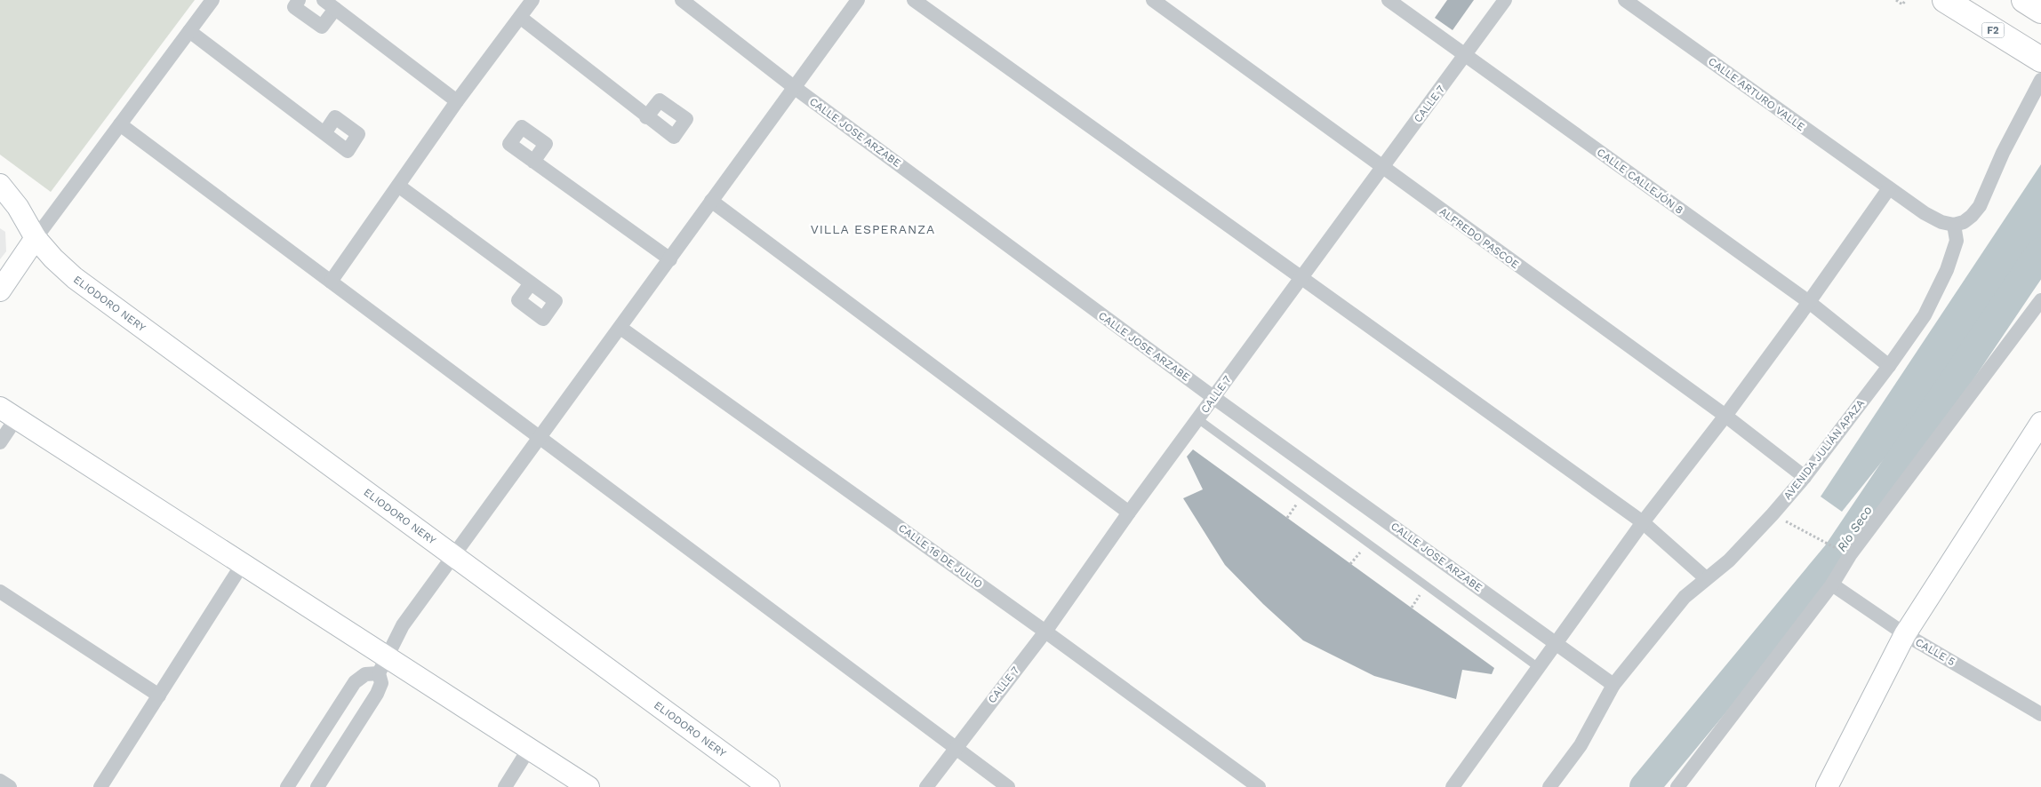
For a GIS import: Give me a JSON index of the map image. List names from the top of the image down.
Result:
{
  "streets": {
    "highway": ["F2"],
    "street": [
      "CALLE ARTURO VALLE",
      "CALLE 7",
      "CALLE JOSE ARZABE",
      "CALLE CALLEJÓN 8",
      "ALFREDO PASCOE",
      "ELIODORO NERY",
      "AVENIDA JULIÁN APAZA",
      "CALLE 16 DE JULIO",
      "CALLE 5"
    ]
  },
  "crossings": [
    ["CALLE ARTURO VALLE", "AVENIDA JULIÁN APAZA"],
    ["CALLE 7", "CALLE JOSE ARZABE"],
    ["CALLE 7", "CALLE CALLEJÓN 8"],
    ["CALLE 7", "ALFREDO PASCOE"],
    ["CALLE 7", "CALLE 16 DE JULIO"],
    ["CALLE JOSE ARZABE", "AVENIDA JULIÁN APAZA"],
    ["CALLE CALLEJÓN 8", "AVENIDA JULIÁN APAZA"],
    ["ALFREDO PASCOE", "AVENIDA JULIÁN APAZA"]
  ],
  "districts": ["VILLA ESPERANZA"],
  "water": ["Río Seco"]
}
